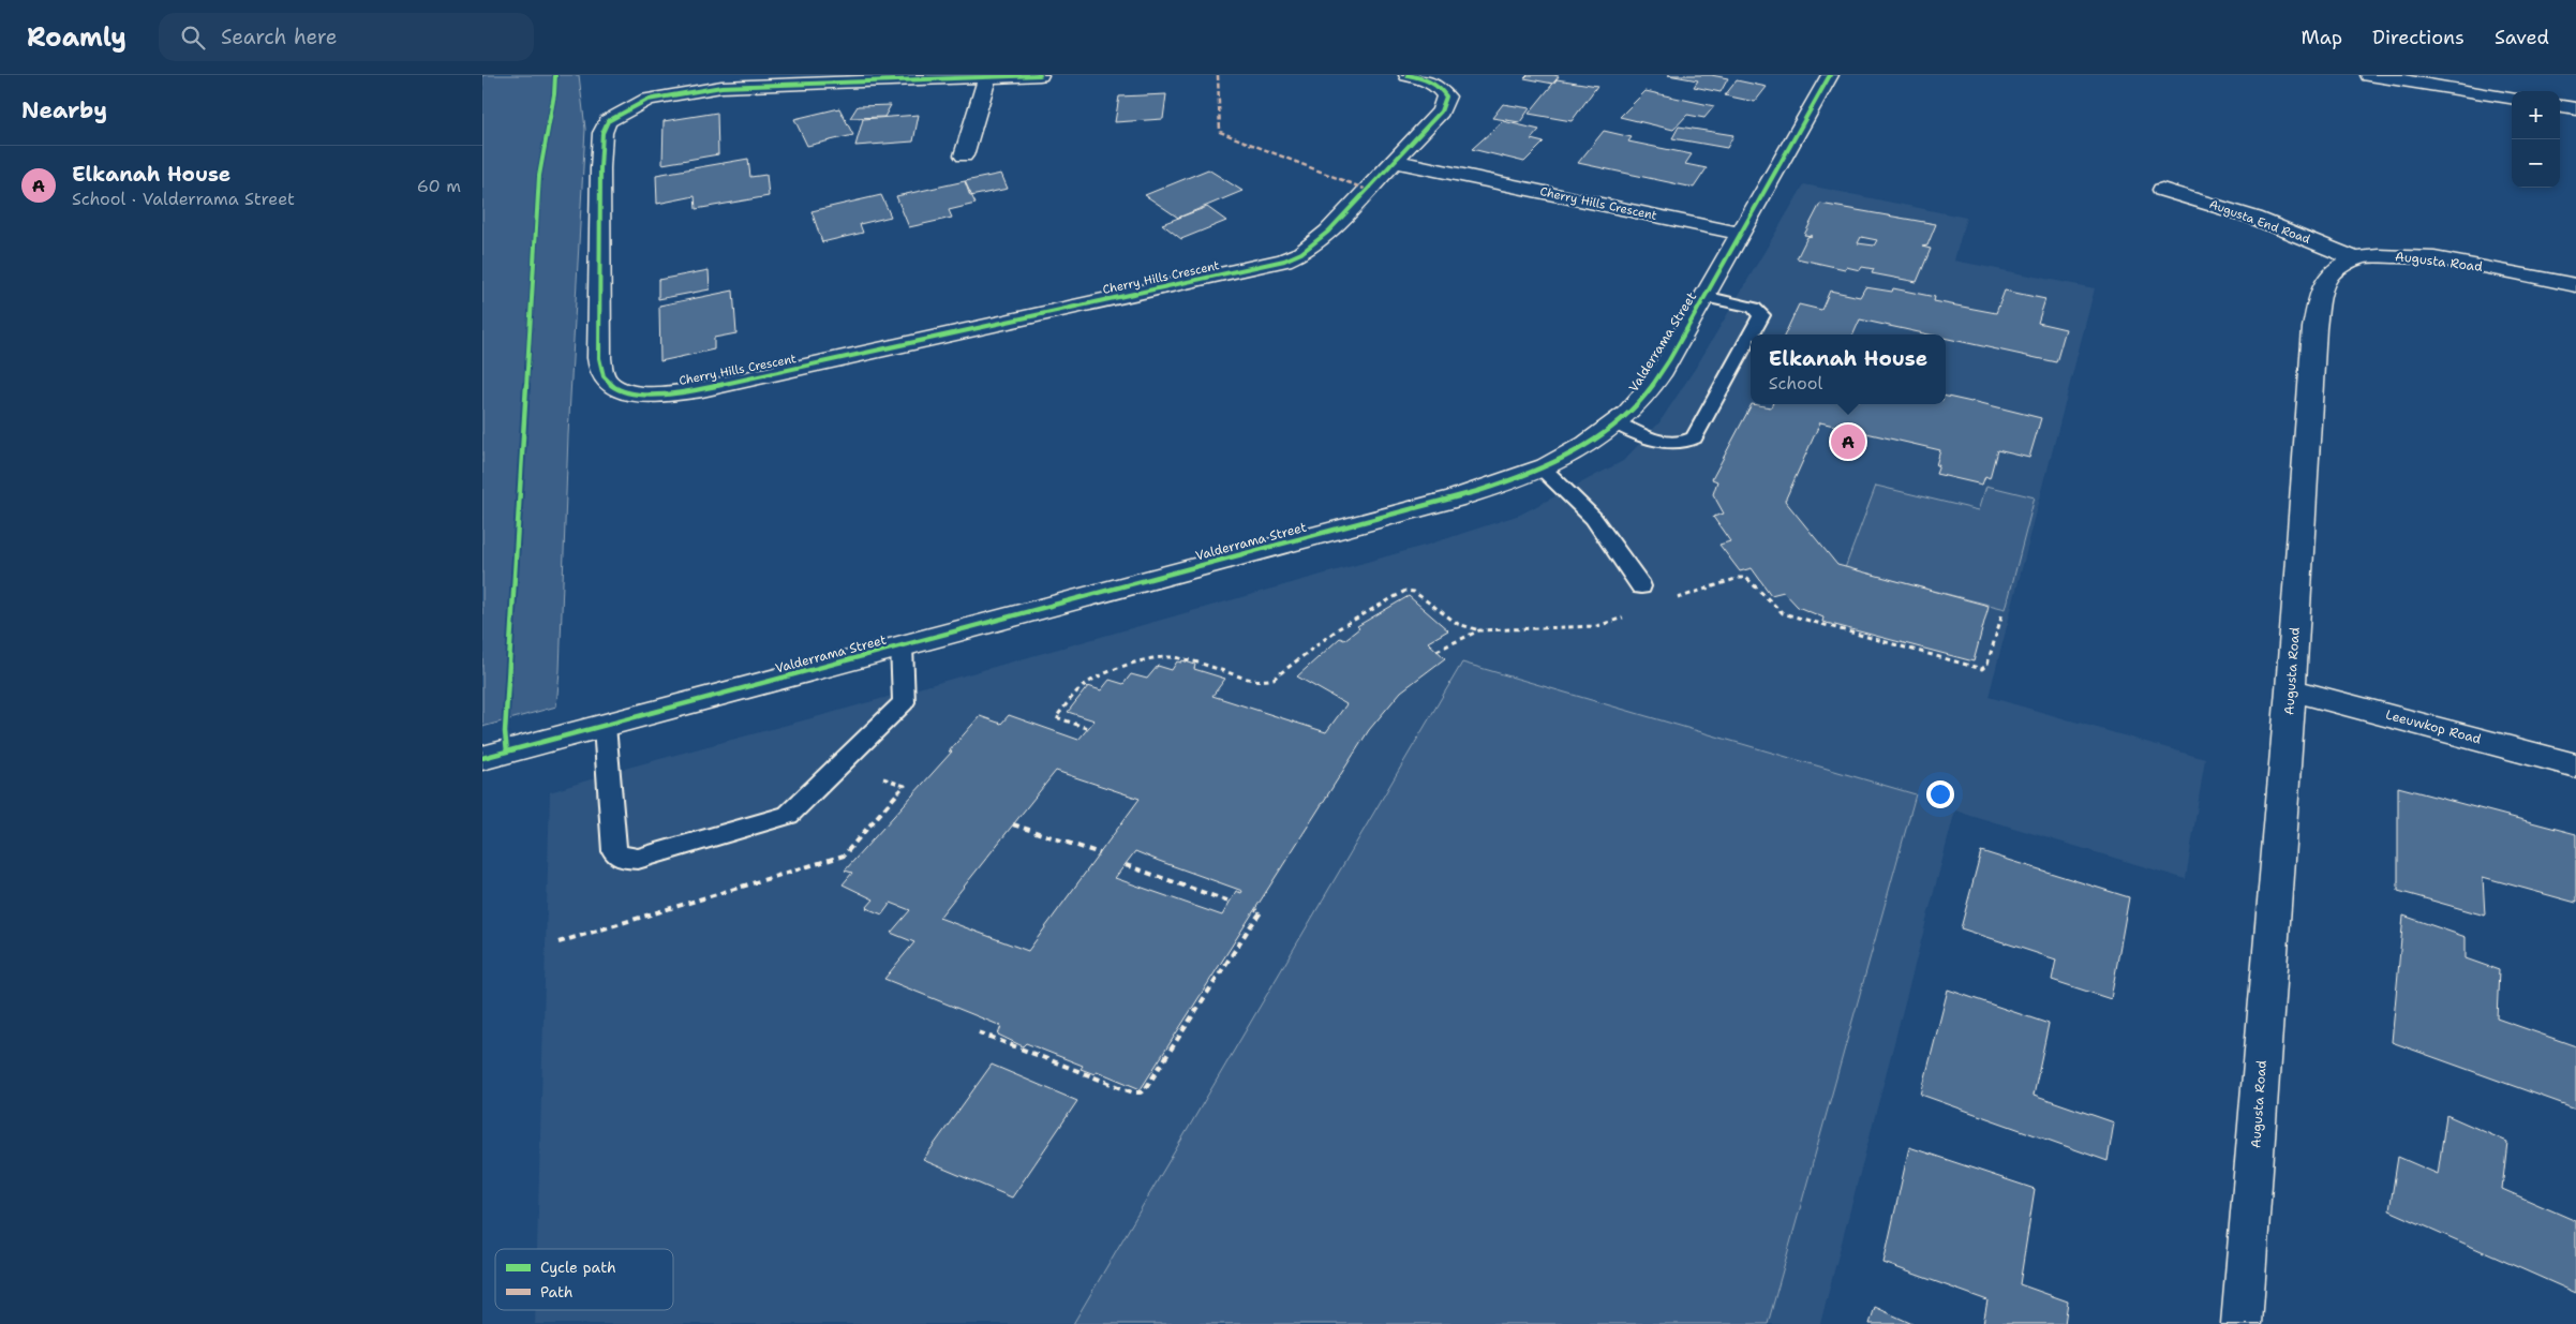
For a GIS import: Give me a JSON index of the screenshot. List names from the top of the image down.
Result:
{
  "streets": {
    "street": [
      "Cherry Hills Crescent",
      "Augusta End Road",
      "Augusta Road",
      "Valderrama Street",
      "Leeuwkop Road"
    ]
  },
  "crossings": [
    ["Cherry Hills Crescent", "Valderrama Street"],
    ["Augusta End Road", "Augusta Road"],
    ["Augusta Road", "Leeuwkop Road"]
  ],
  "legend": ["Cycle path", "Path"],
  "page": {
    "header": "Roamly",
    "search": "Search here",
    "nav": ["Map", "Directions", "Saved"],
    "heading": "Nearby",
    "map_buttons": ["+", "−"],
    "list": [
      {
        "mark": "A",
        "name": "Elkanah House",
        "note": "School · Valderrama Street",
        "value": "60 m"
      }
    ],
    "popup": ["Elkanah House", "School"],
    "pins": "A"
  }
}
